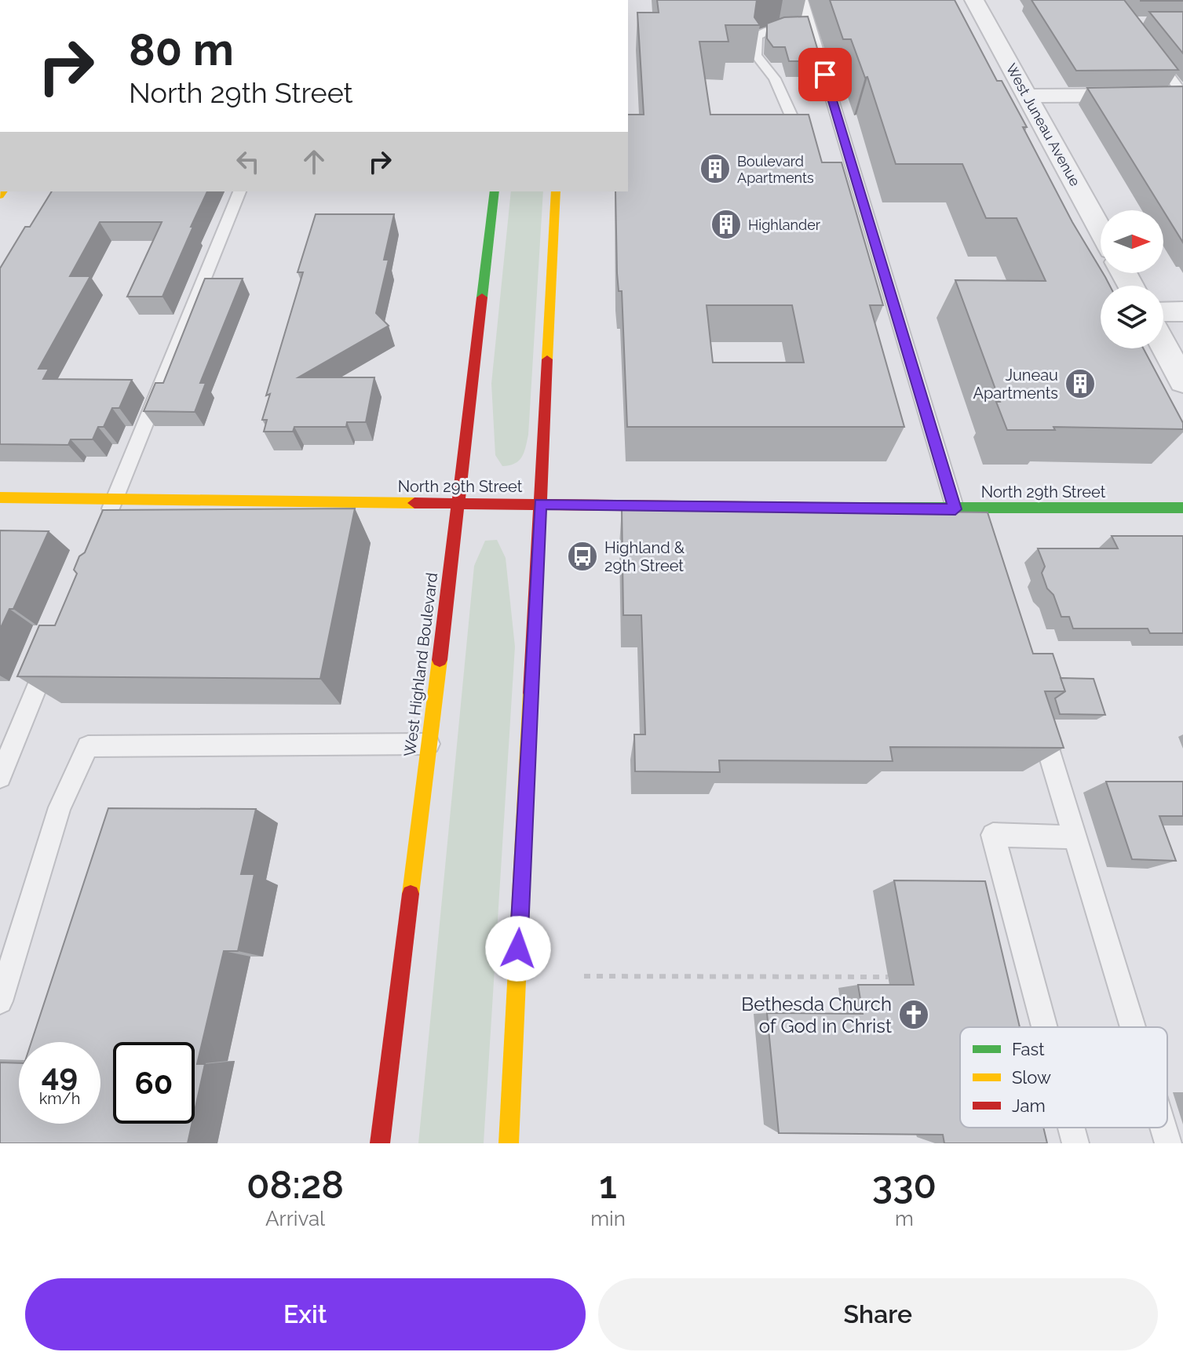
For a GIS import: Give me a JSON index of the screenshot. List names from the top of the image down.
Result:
{
  "streets": {
    "main road": ["North 29th Street", "West Highland Boulevard"],
    "street": ["West Juneau Avenue"]
  },
  "crossings": [
    ["North 29th Street", "West Highland Boulevard"]
  ],
  "places": {
    "building": ["Boulevard Apartments", "Highlander", "Juneau Apartments"],
    "bus stop": ["Highland & 29th Street"],
    "church": ["Bethesda Church of God in Christ"]
  },
  "legend": ["Fast", "Slow", "Jam"],
  "north": "right",
  "page": {
    "turn": ["80 m", "North 29th Street"],
    "speed": "49 km/h",
    "limit": "60",
    "eta": [
      "08:28",
      "Arrival",
      "1",
      "min",
      "330",
      "m"
    ],
    "buttons": ["Exit", "Share"]
  }
}
